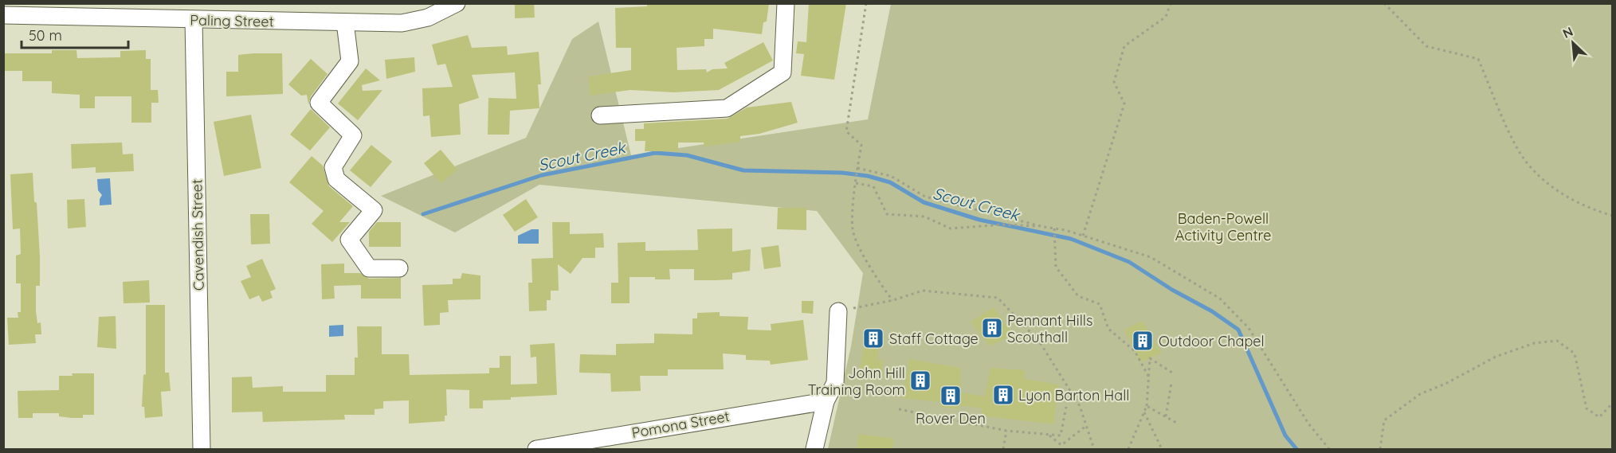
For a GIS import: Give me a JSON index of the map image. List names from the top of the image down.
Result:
{
  "streets": {
    "street": ["Paling Street", "Cavendish Street", "Pomona Street"]
  },
  "crossings": [
    ["Paling Street", "Cavendish Street"]
  ],
  "water": ["Scout Creek"],
  "parks": ["Baden-Powell Activity Centre"],
  "places": {
    "building": [
      "Pennant Hills Scouthall",
      "Staff Cottage",
      "Outdoor Chapel",
      "John Hill Training Room",
      "Lyon Barton Hall",
      "Rover Den"
    ]
  },
  "scale_bar": "50 m",
  "north": "top left"
}
